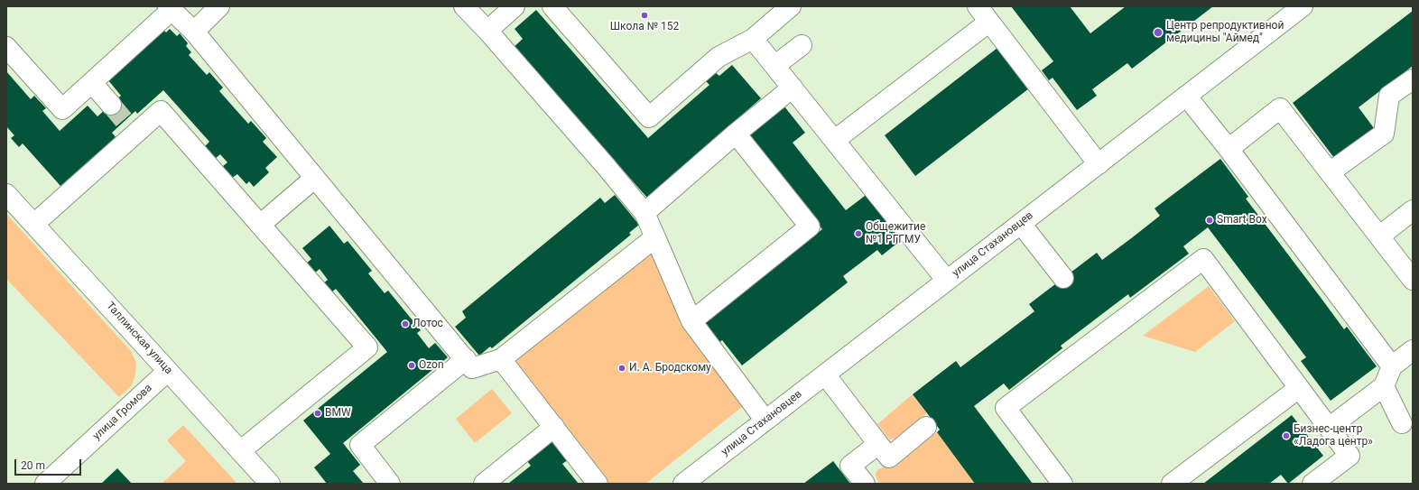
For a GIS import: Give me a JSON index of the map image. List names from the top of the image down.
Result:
{
  "streets": {
    "street": ["улица Стахановцев", "Таллинская улица", "улица Громова"]
  },
  "crossings": [
    ["Таллинская улица", "улица Громова"]
  ],
  "places": [
    "Школа № 152",
    "Центр репродуктивной медицины \"Аймед\"",
    "Smart Box",
    "Общежитие №1 РГГМУ",
    "Лотос",
    "Ozon",
    "И. А. Бродскому",
    "BMW",
    "Бизнес-центр «Ладога центр»"
  ],
  "scale_bar": "20 m"
}
